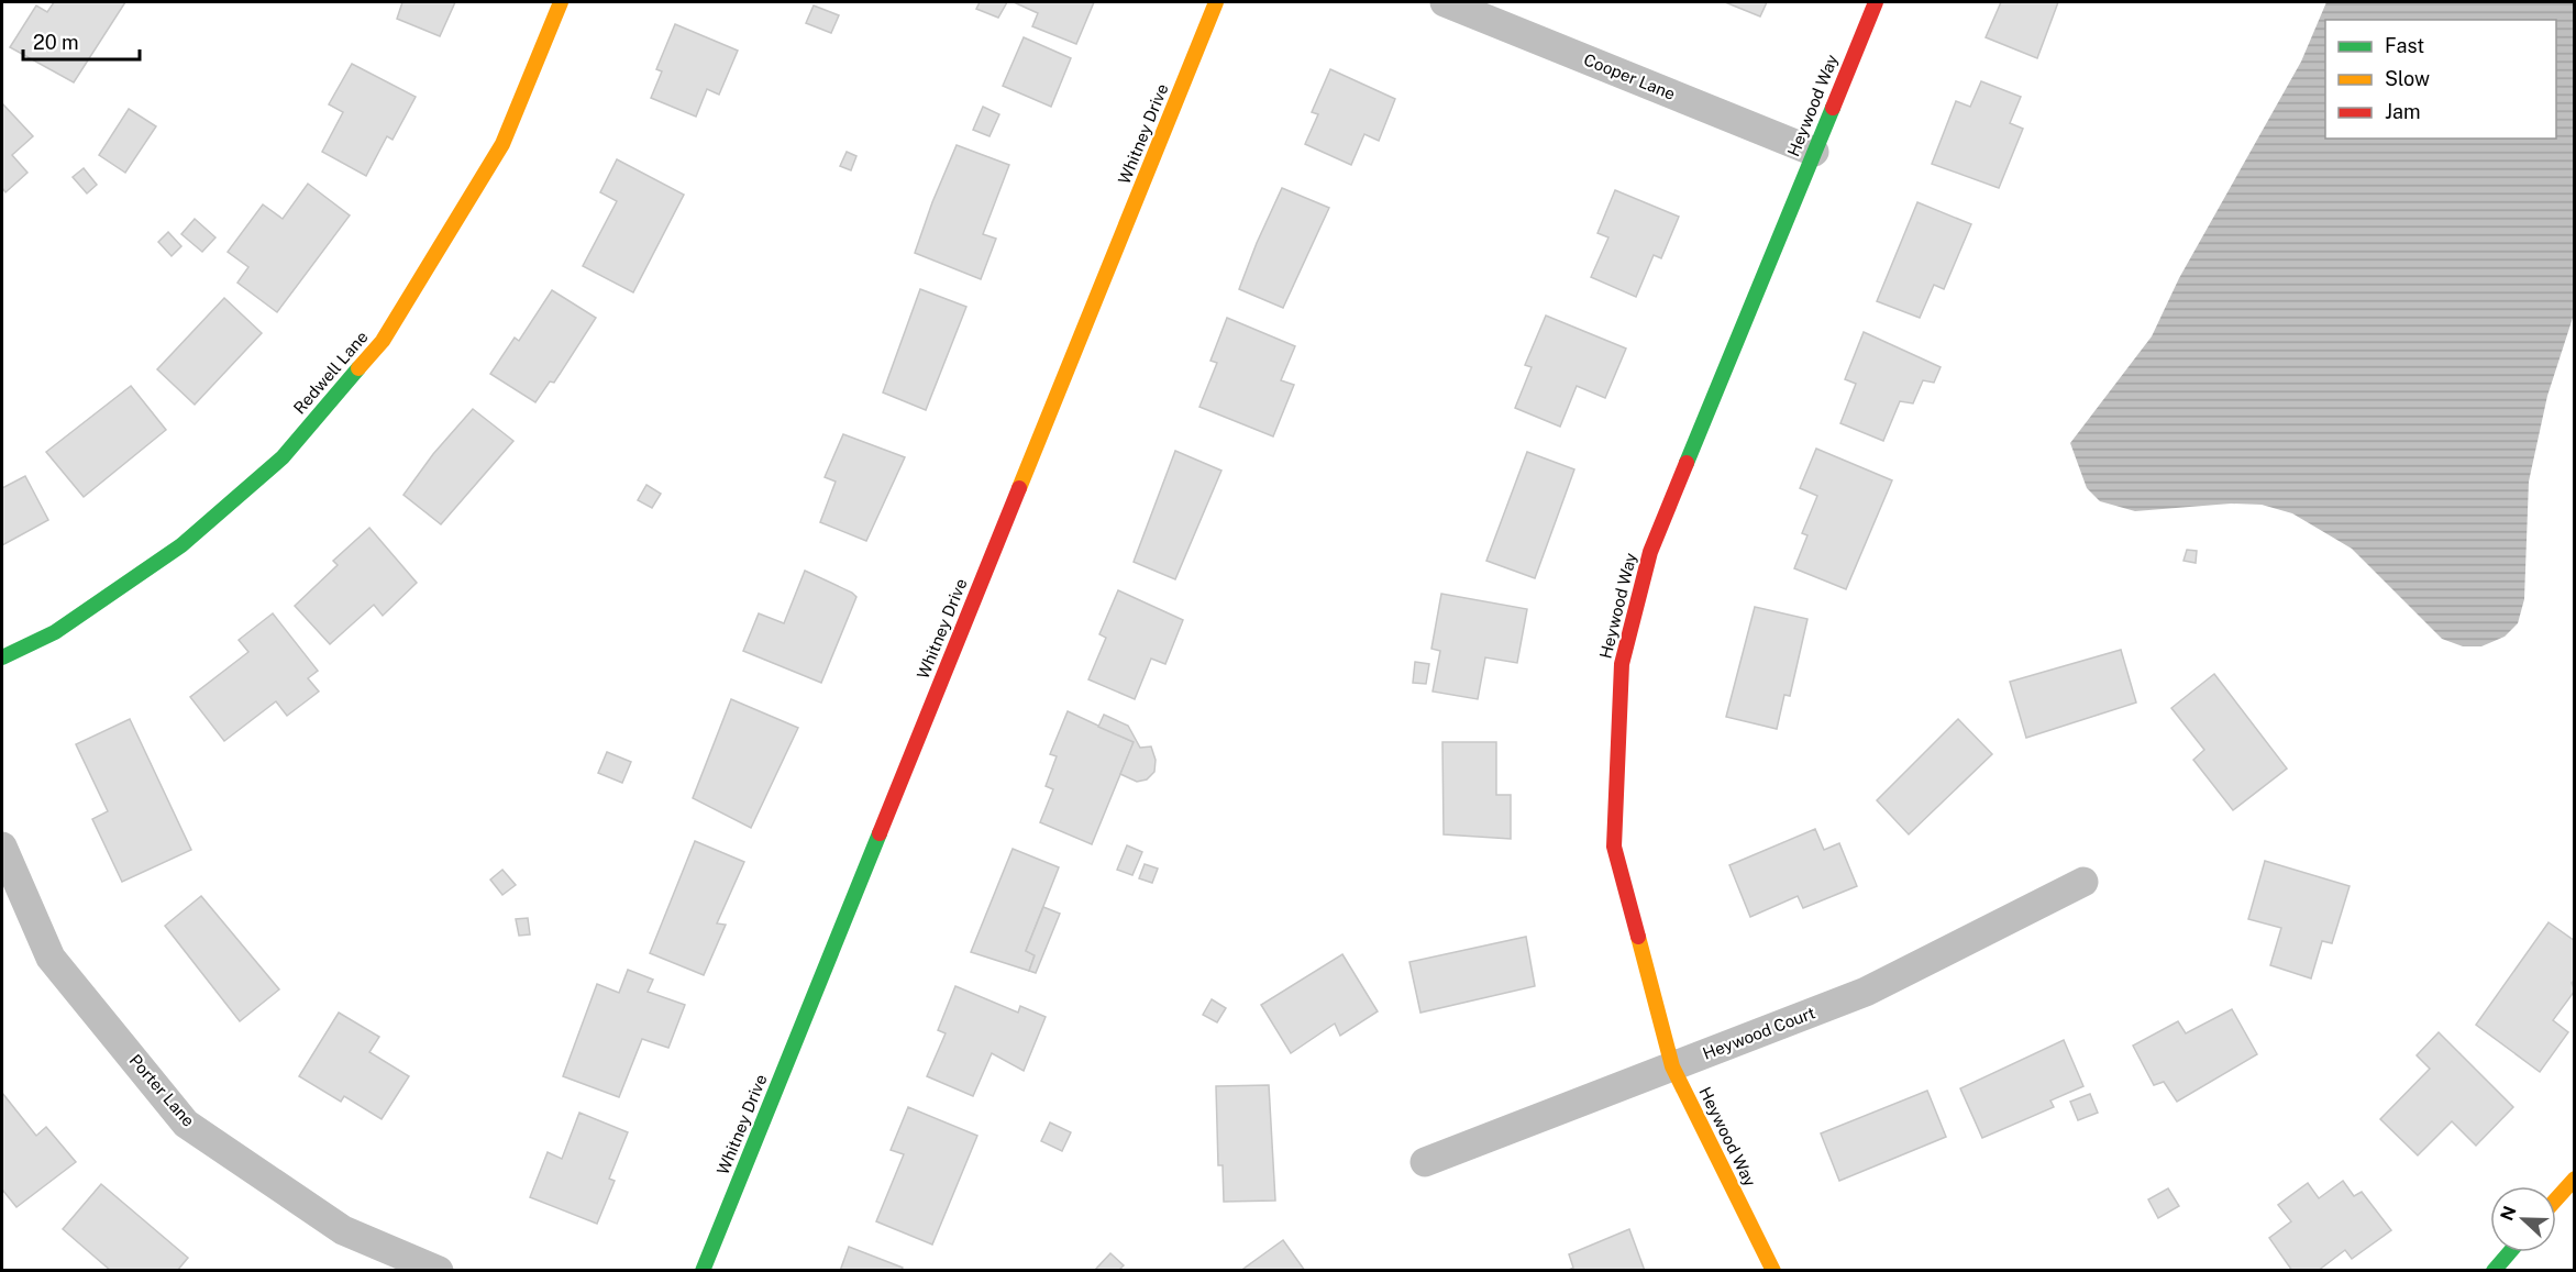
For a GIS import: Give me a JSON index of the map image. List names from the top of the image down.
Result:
{
  "streets": {
    "street": [
      "Cooper Lane",
      "Heywood Way",
      "Whitney Drive",
      "Redwell Lane",
      "Heywood Court",
      "Porter Lane"
    ]
  },
  "crossings": [
    ["Cooper Lane", "Heywood Way"],
    ["Heywood Way", "Heywood Court"]
  ],
  "legend": ["Fast", "Slow", "Jam"],
  "scale_bar": "20 m",
  "north": "left"
}
